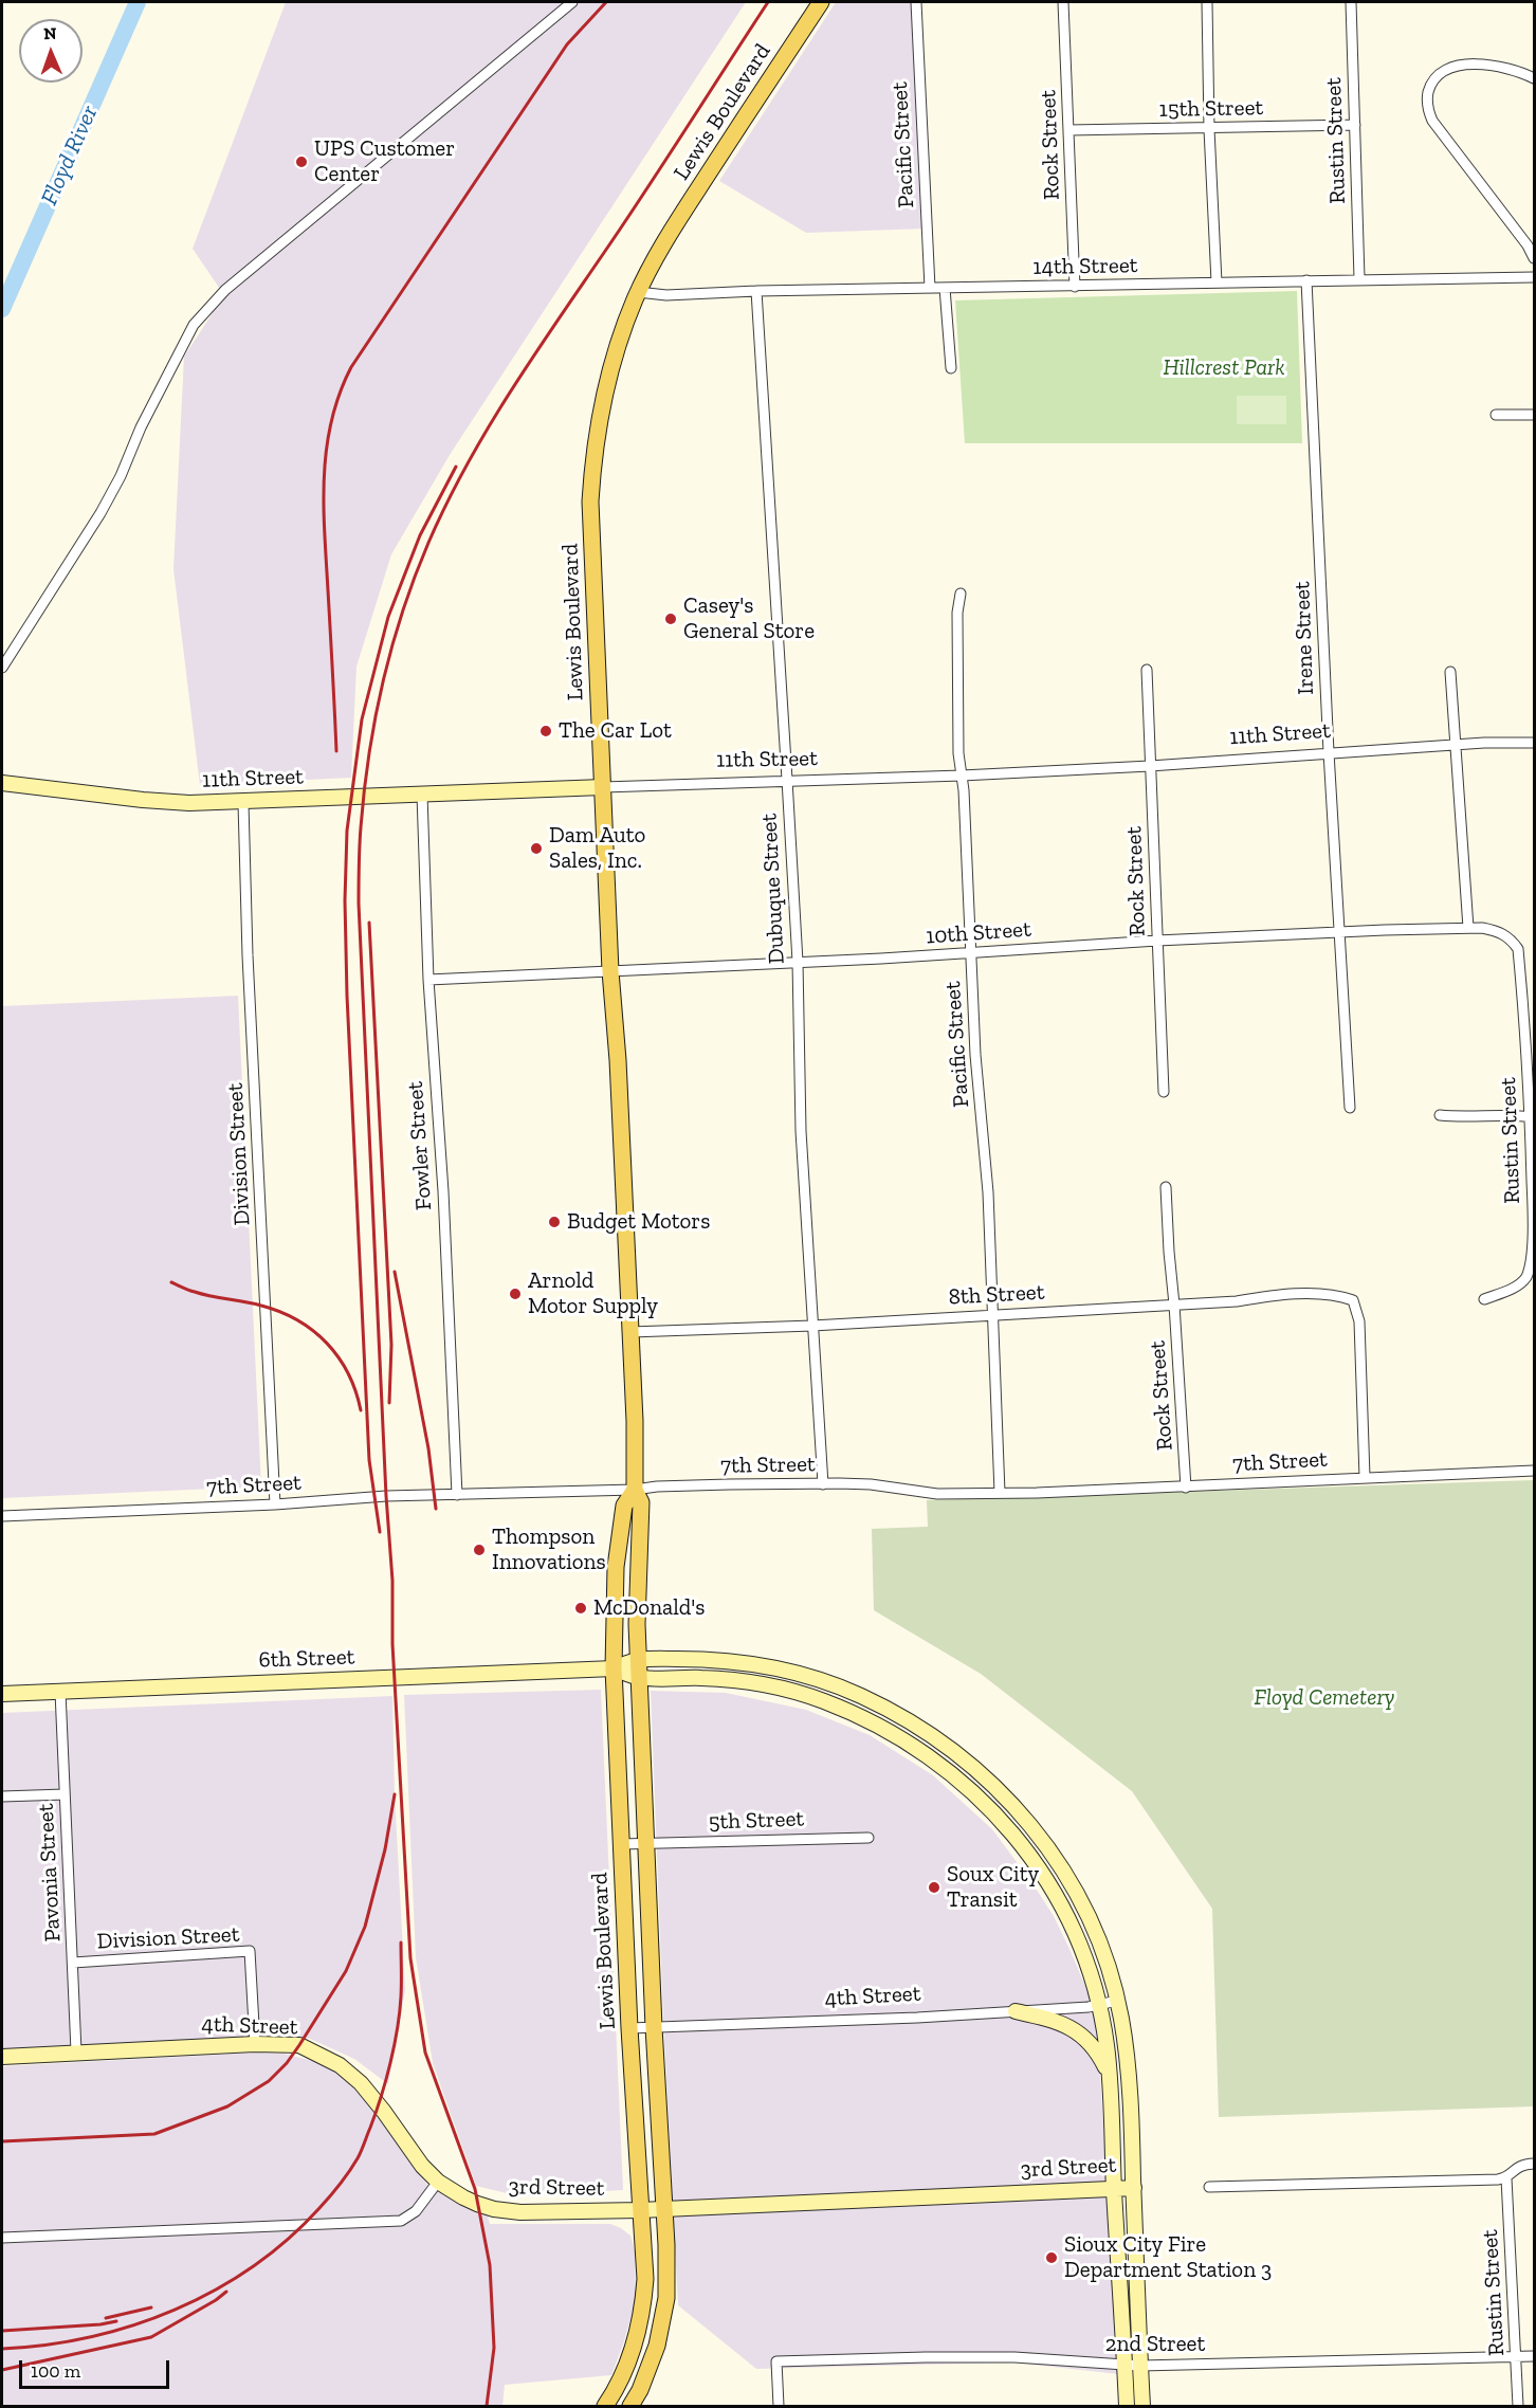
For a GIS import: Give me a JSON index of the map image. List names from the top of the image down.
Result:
{
  "streets": {
    "main road": [
      "Lewis Boulevard",
      "11th Street",
      "6th Street",
      "4th Street",
      "3rd Street"
    ],
    "street": [
      "15th Street",
      "Rustin Street",
      "Pacific Street",
      "Rock Street",
      "14th Street",
      "Irene Street",
      "Dubuque Street",
      "10th Street",
      "Fowler Street",
      "Division Street",
      "8th Street",
      "7th Street",
      "5th Street",
      "Pavonia Street",
      "2nd Street"
    ]
  },
  "crossings": [
    ["15th Street", "Rustin Street"],
    ["15th Street", "Rock Street"],
    ["Lewis Boulevard", "14th Street"],
    ["Lewis Boulevard", "11th Street"],
    ["Lewis Boulevard", "10th Street"],
    ["Lewis Boulevard", "8th Street"],
    ["Lewis Boulevard", "7th Street"],
    ["Lewis Boulevard", "6th Street"],
    ["Lewis Boulevard", "5th Street"],
    ["Lewis Boulevard", "4th Street"],
    ["Lewis Boulevard", "3rd Street"],
    ["Rustin Street", "14th Street"],
    ["Rustin Street", "10th Street"],
    ["Rustin Street", "2nd Street"],
    ["Pacific Street", "14th Street"],
    ["Pacific Street", "11th Street"],
    ["Pacific Street", "10th Street"],
    ["Pacific Street", "8th Street"],
    ["Pacific Street", "7th Street"],
    ["Rock Street", "14th Street"],
    ["Rock Street", "11th Street"],
    ["Rock Street", "10th Street"],
    ["Rock Street", "8th Street"],
    ["Rock Street", "7th Street"],
    ["14th Street", "Irene Street"],
    ["14th Street", "Dubuque Street"],
    ["Irene Street", "11th Street"],
    ["Irene Street", "10th Street"],
    ["11th Street", "Dubuque Street"],
    ["11th Street", "Fowler Street"],
    ["11th Street", "Division Street"],
    ["Dubuque Street", "10th Street"],
    ["Dubuque Street", "8th Street"],
    ["Dubuque Street", "7th Street"],
    ["10th Street", "Fowler Street"],
    ["Fowler Street", "7th Street"],
    ["Division Street", "7th Street"],
    ["Division Street", "Pavonia Street"],
    ["Division Street", "4th Street"],
    ["8th Street", "7th Street"],
    ["6th Street", "Pavonia Street"],
    ["6th Street", "4th Street"],
    ["6th Street", "3rd Street"],
    ["6th Street", "2nd Street"],
    ["Pavonia Street", "4th Street"],
    ["4th Street", "3rd Street"]
  ],
  "water": ["Floyd River"],
  "parks": ["Hillcrest Park", "Floyd Cemetery"],
  "places": [
    "UPS Customer Center",
    "Casey's General Store",
    "The Car Lot",
    "Dam Auto Sales, Inc.",
    "Budget Motors",
    "Arnold Motor Supply",
    "Thompson Innovations",
    "McDonald's",
    "Soux City Transit",
    "Sioux City Fire Department Station 3"
  ],
  "scale_bar": "100 m",
  "north": "top"
}
